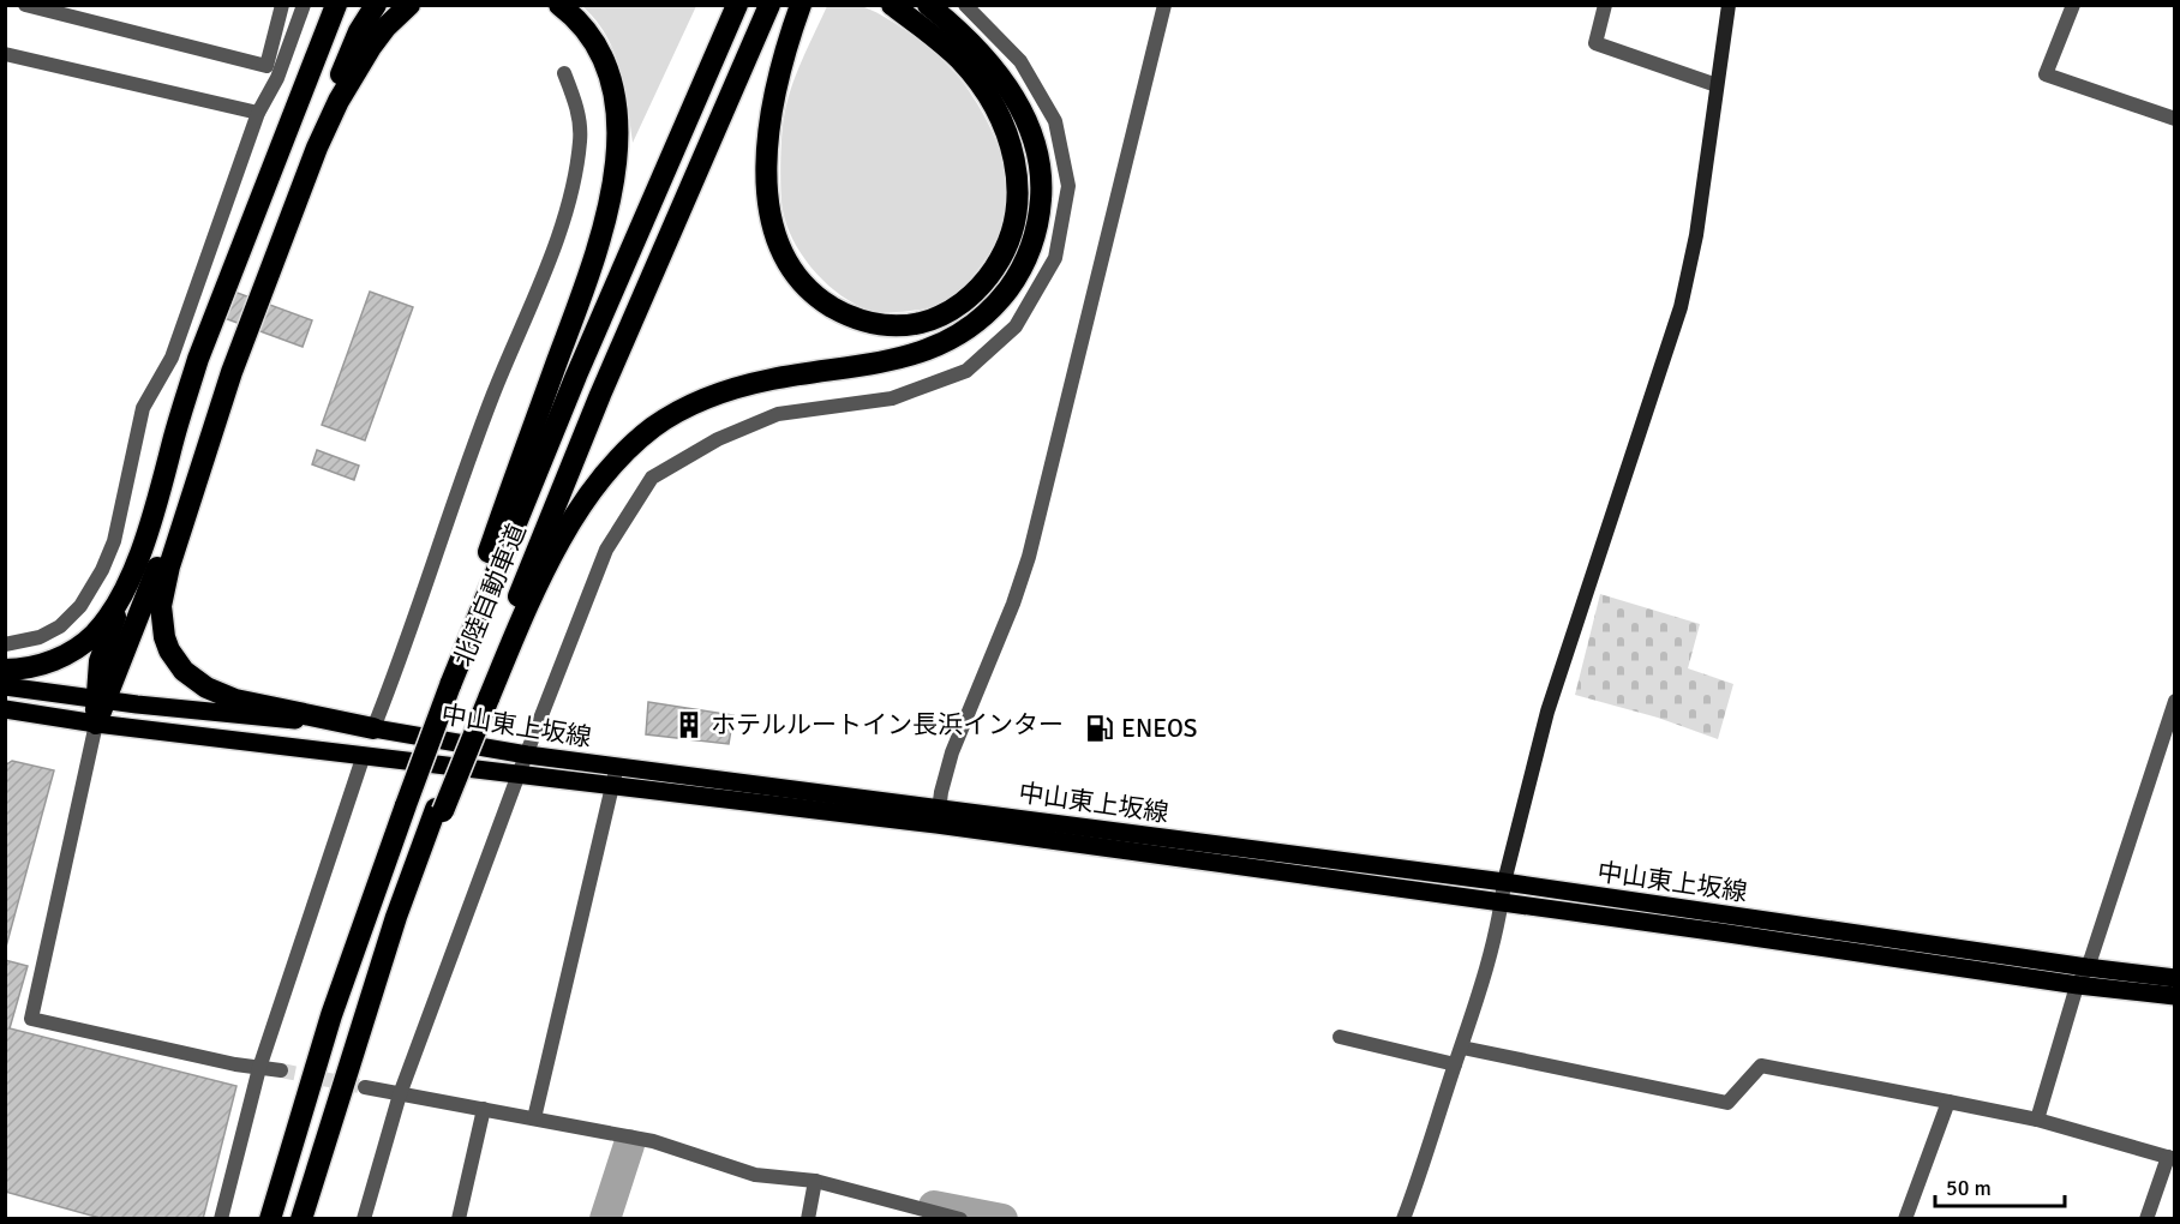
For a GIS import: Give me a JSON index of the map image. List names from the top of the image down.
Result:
{
  "streets": {
    "highway": ["北陸自動車道"],
    "main road": ["中山東上坂線"]
  },
  "places": {
    "building": ["ホテルルートイン長浜インター"],
    "fuel station": ["ENEOS"]
  },
  "scale_bar": "50 m"
}
